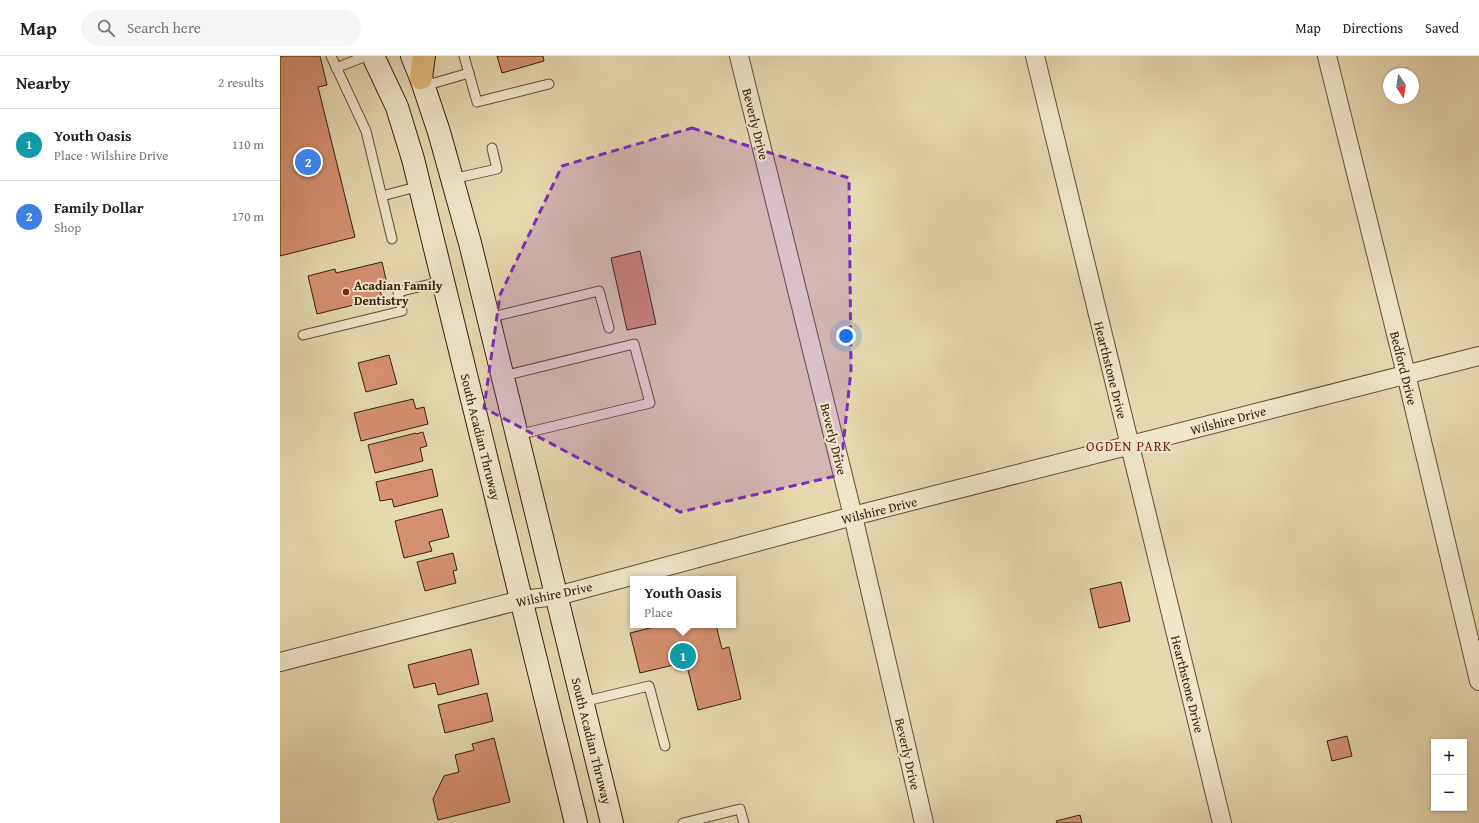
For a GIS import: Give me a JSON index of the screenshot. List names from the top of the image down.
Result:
{
  "streets": {
    "main road": ["South Acadian Thruway"],
    "street": [
      "Beverly Drive",
      "Bedford Drive",
      "Hearthstone Drive",
      "Wilshire Drive"
    ]
  },
  "crossings": [
    ["Beverly Drive", "Wilshire Drive"],
    ["Bedford Drive", "Wilshire Drive"],
    ["Hearthstone Drive", "Wilshire Drive"],
    ["Wilshire Drive", "South Acadian Thruway"]
  ],
  "districts": ["OGDEN PARK"],
  "places": ["Acadian Family Dentistry"],
  "north": "bottom",
  "page": {
    "header": "Map",
    "search": "Search here",
    "nav": ["Map", "Directions", "Saved"],
    "heading": ["Nearby", "2 results"],
    "list": [
      {
        "mark": "1",
        "name": "Youth Oasis",
        "note": "Place · Wilshire Drive",
        "value": "110 m"
      },
      {
        "mark": "2",
        "name": "Family Dollar",
        "note": "Shop",
        "value": "170 m"
      }
    ],
    "pins": ["2", "1"],
    "popup": ["Youth Oasis", "Place"],
    "map_buttons": ["+", "−"]
  }
}
